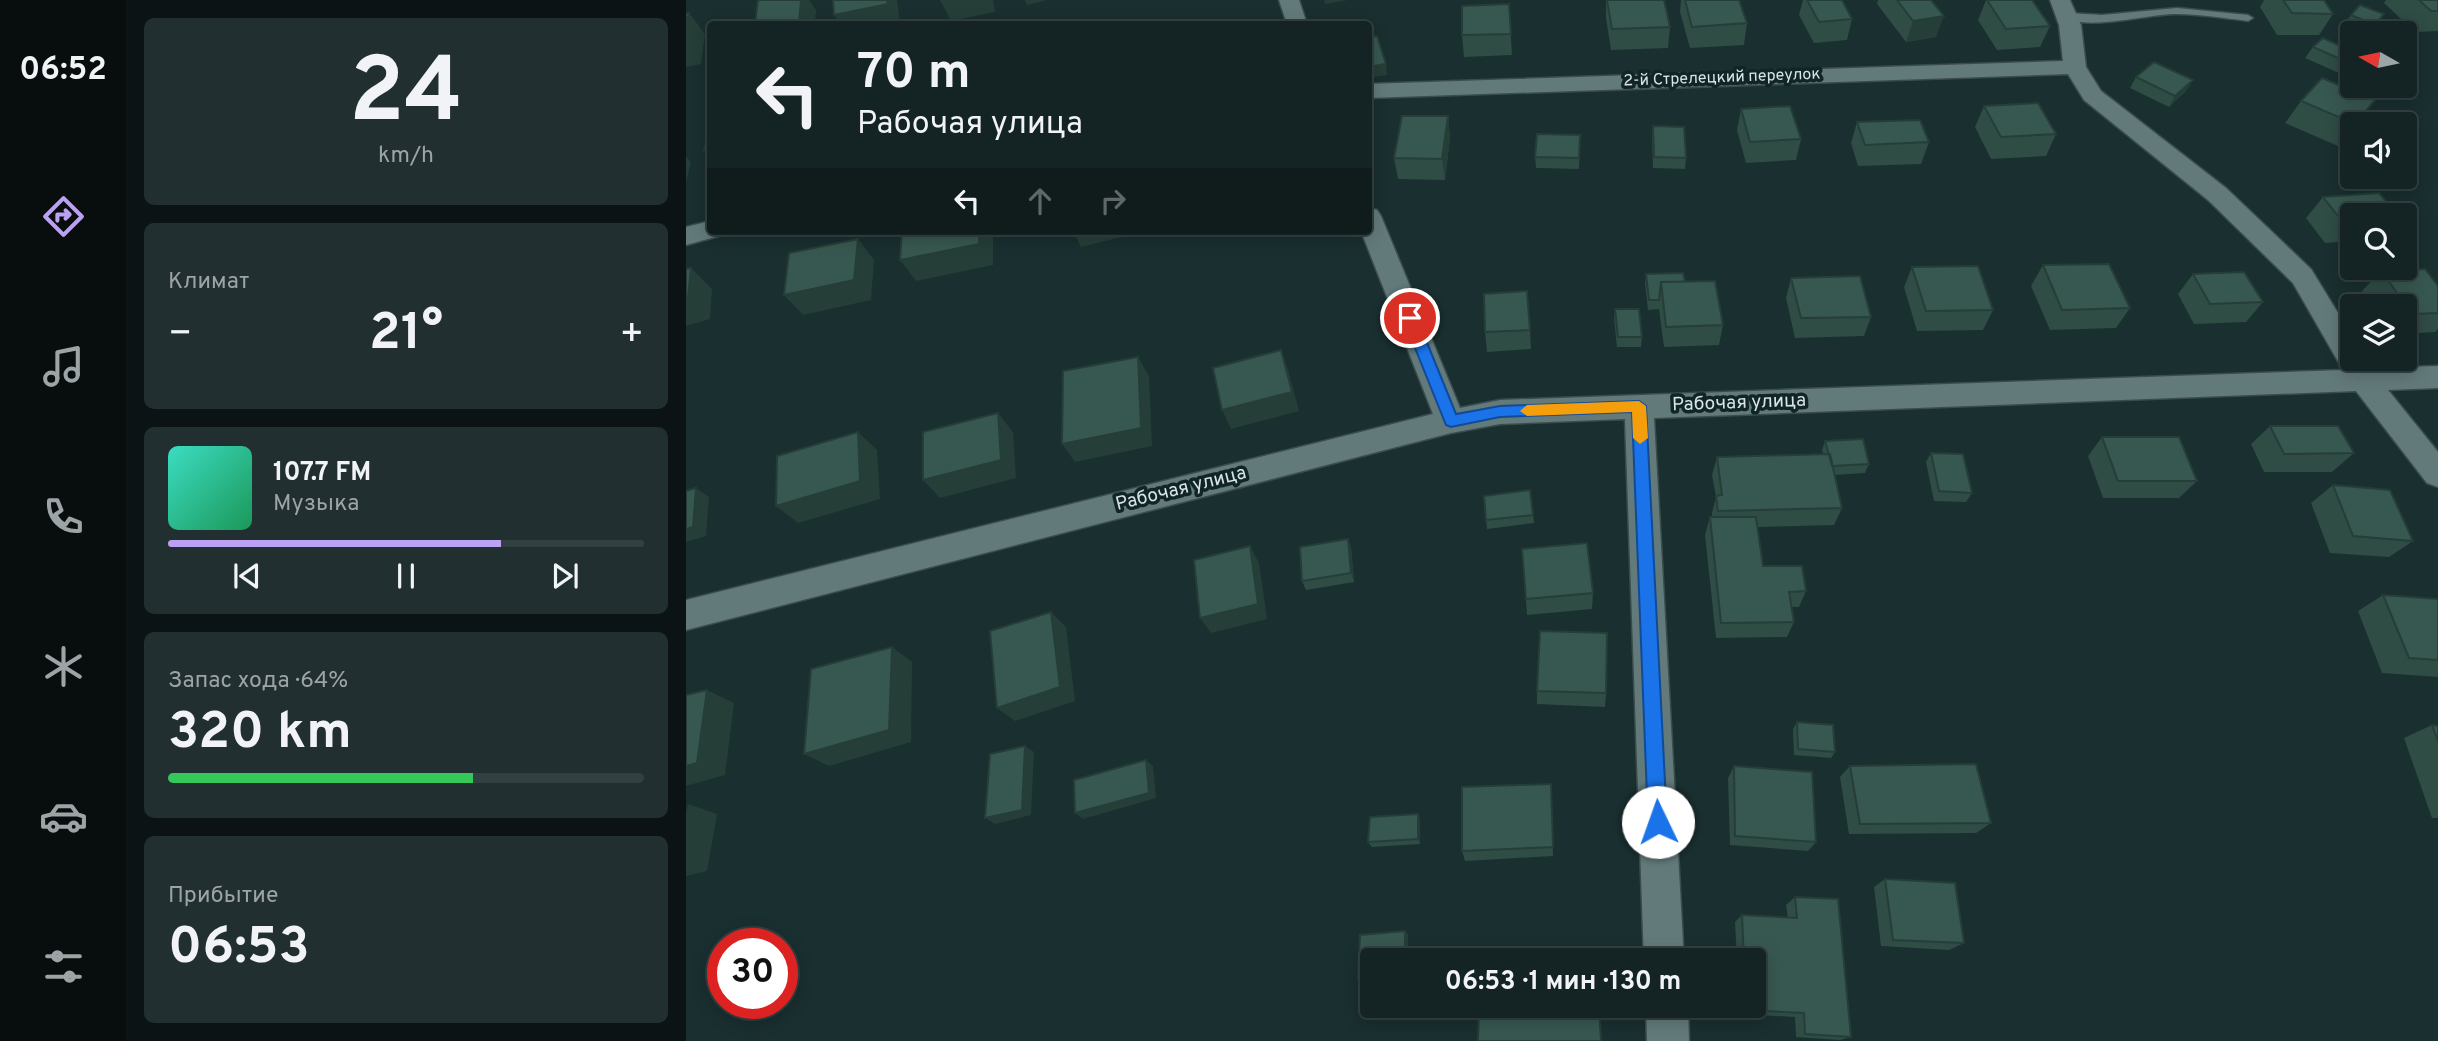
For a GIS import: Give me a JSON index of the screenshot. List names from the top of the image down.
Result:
{
  "streets": {
    "street": ["2-й Стрелецкий переулок", "Рабочая улица"]
  },
  "north": "left",
  "page": {
    "tabs": "06:52",
    "tile": [
      ["24", "km/h"],
      "Климат",
      ["Запас хода · 64%", "320 km"],
      ["Прибытие", "06:53"]
    ],
    "turn": ["70 m", "Рабочая улица"],
    "heat": ["−", "21°", "+"],
    "song": ["107.7 FM", "Музыка"],
    "limit": "30",
    "trip": "06:53 · 1 мин · 130 m"
  }
}
